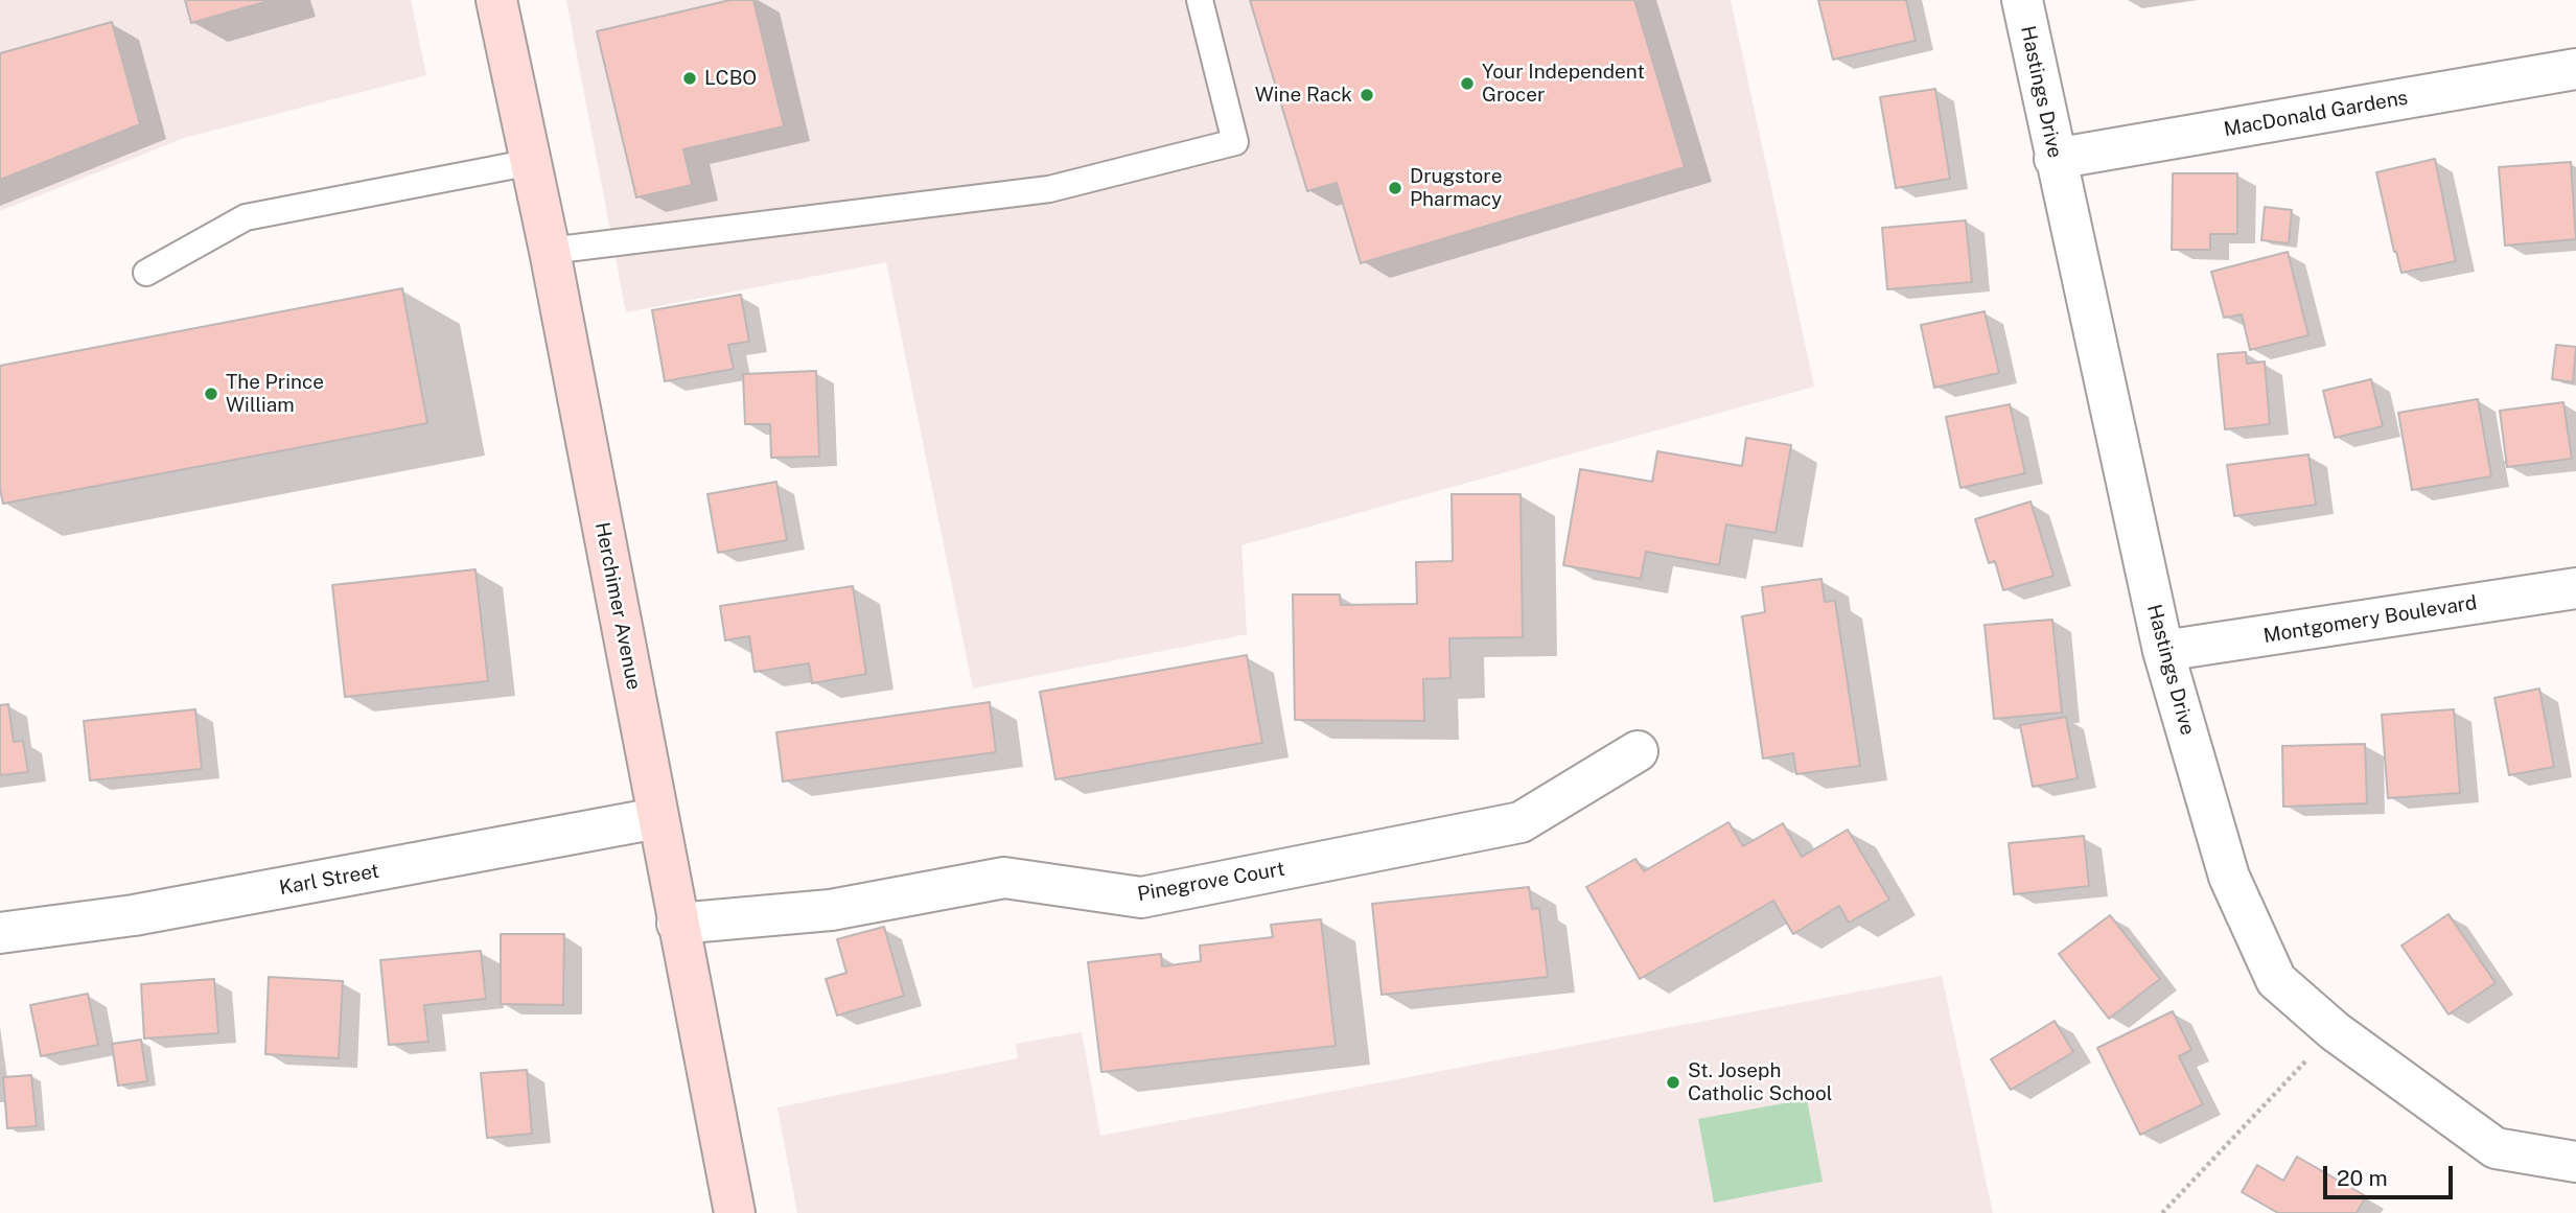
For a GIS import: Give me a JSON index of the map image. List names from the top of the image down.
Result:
{
  "streets": {
    "street": [
      "Hastings Drive",
      "MacDonald Gardens",
      "Herchimer Avenue",
      "Montgomery Boulevard",
      "Karl Street",
      "Pinegrove Court"
    ]
  },
  "crossings": [
    ["Hastings Drive", "MacDonald Gardens"],
    ["Hastings Drive", "Montgomery Boulevard"],
    ["Herchimer Avenue", "Karl Street"],
    ["Herchimer Avenue", "Pinegrove Court"]
  ],
  "places": [
    "LCBO",
    "Your Independent Grocer",
    "Wine Rack",
    "Drugstore Pharmacy",
    "The Prince William",
    "St. Joseph Catholic School"
  ],
  "scale_bar": "20 m"
}
